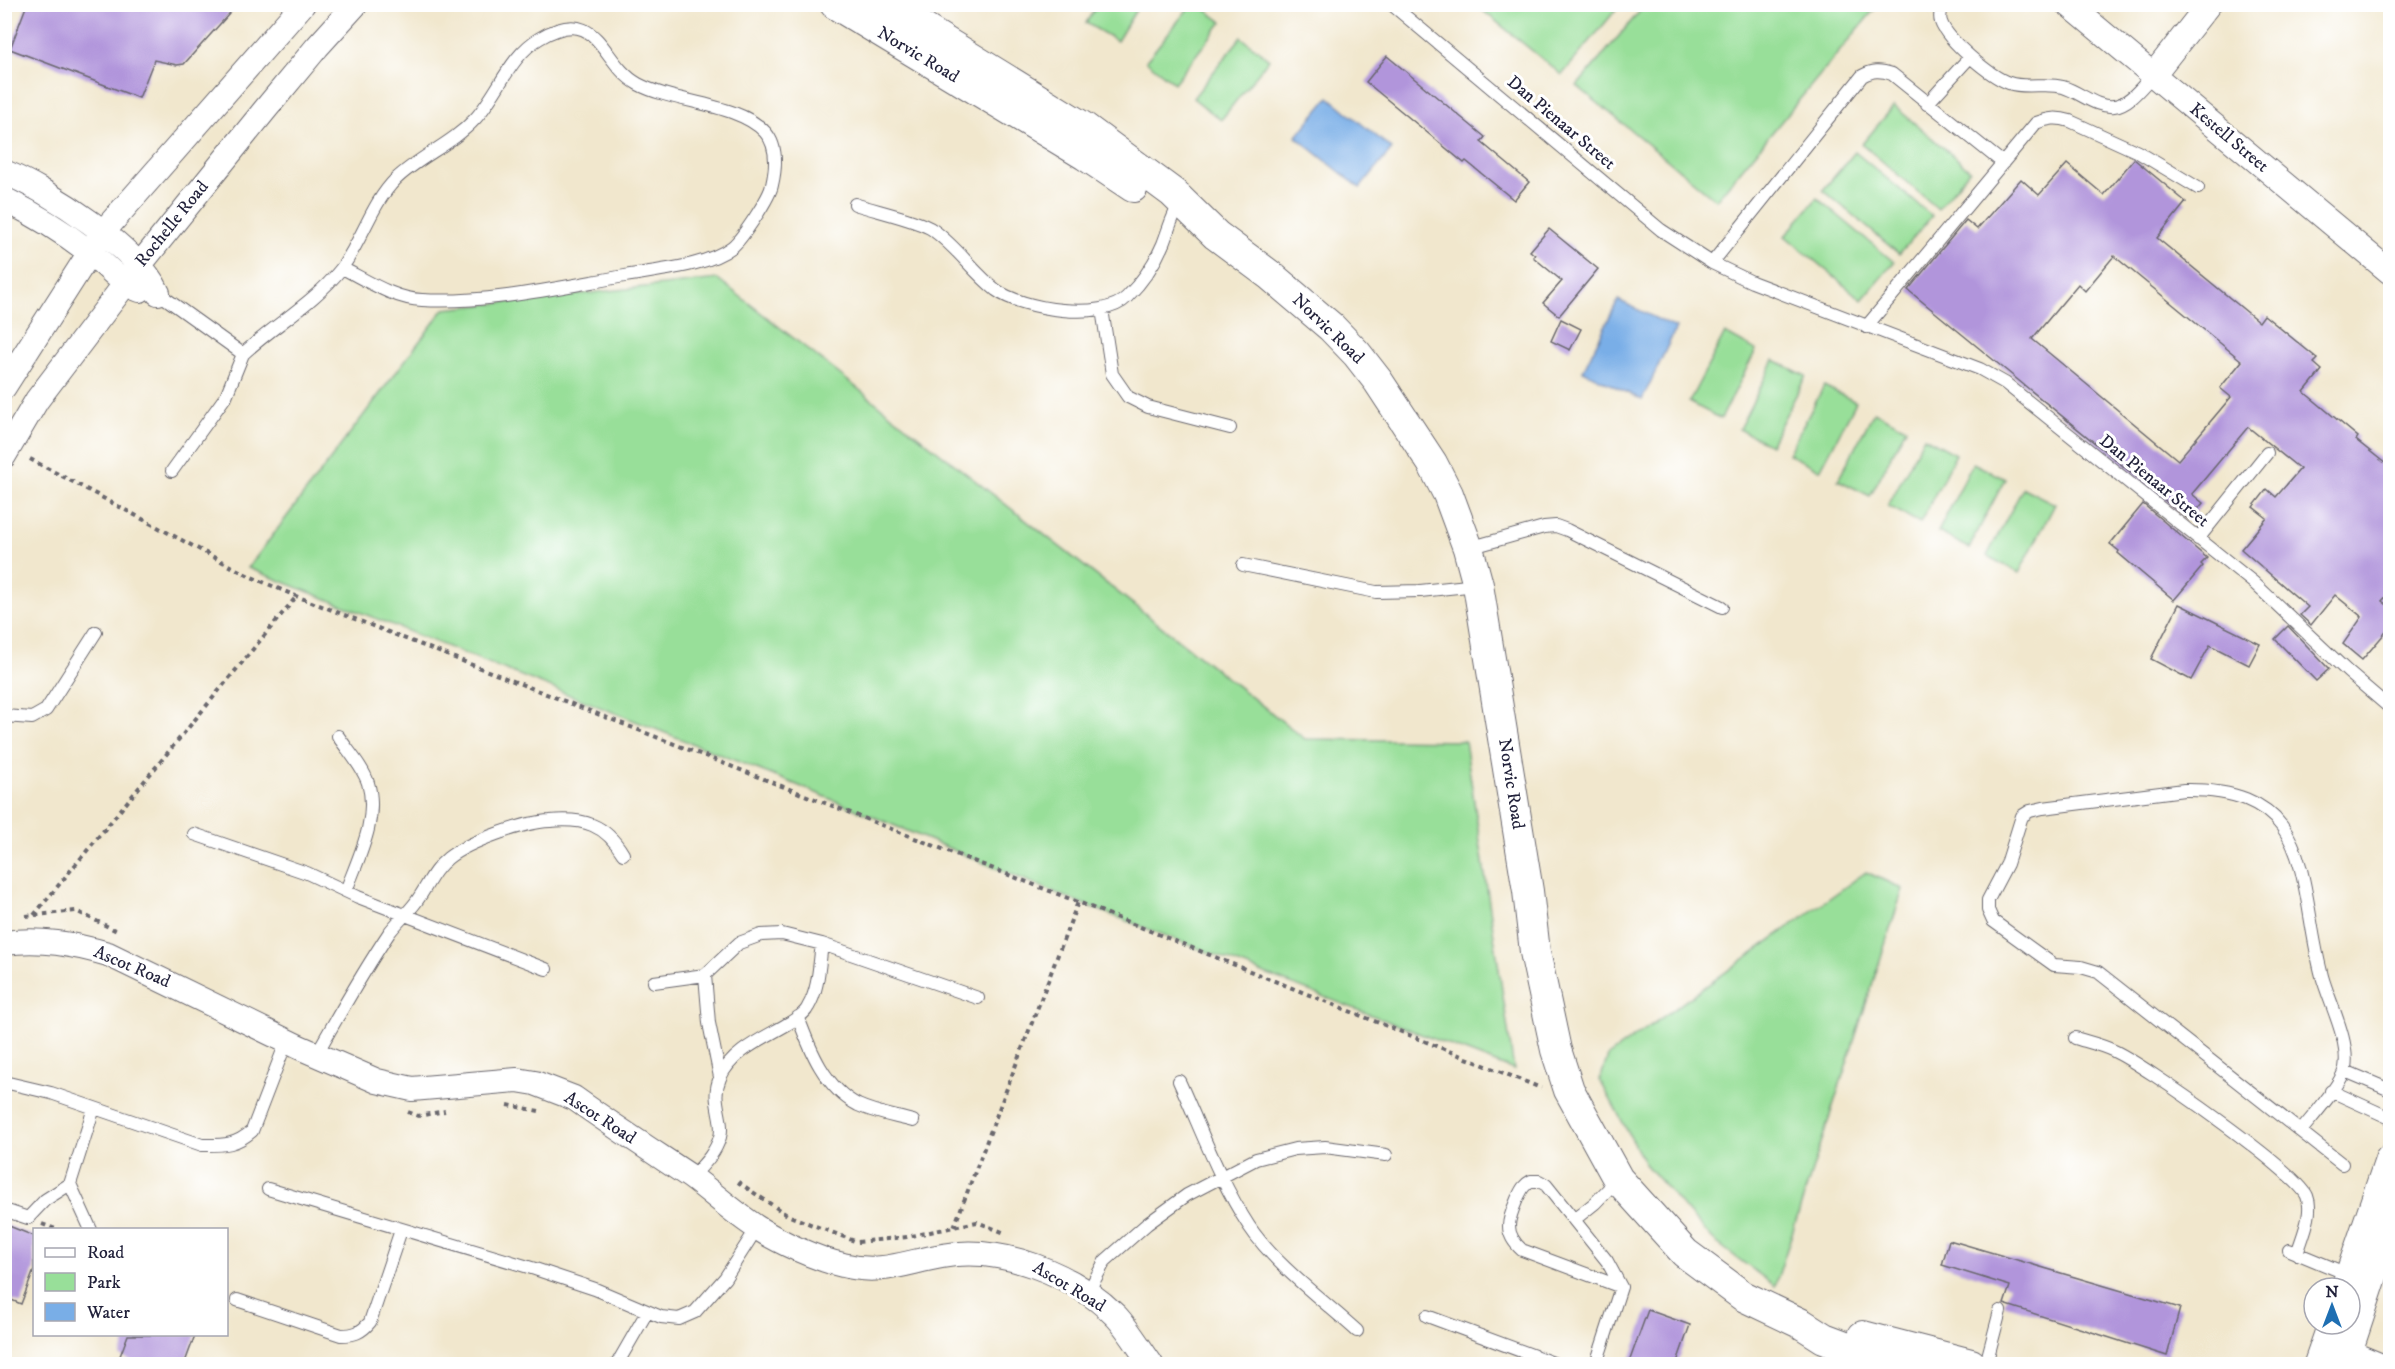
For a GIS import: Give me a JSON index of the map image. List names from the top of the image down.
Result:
{
  "streets": {
    "street": [
      "Norvic Road",
      "Kestell Street",
      "Rochelle Road",
      "Ascot Road"
    ],
    "lane": ["Dan Pienaar Street"]
  },
  "legend": ["Road", "Park", "Water"],
  "north": "top"
}
